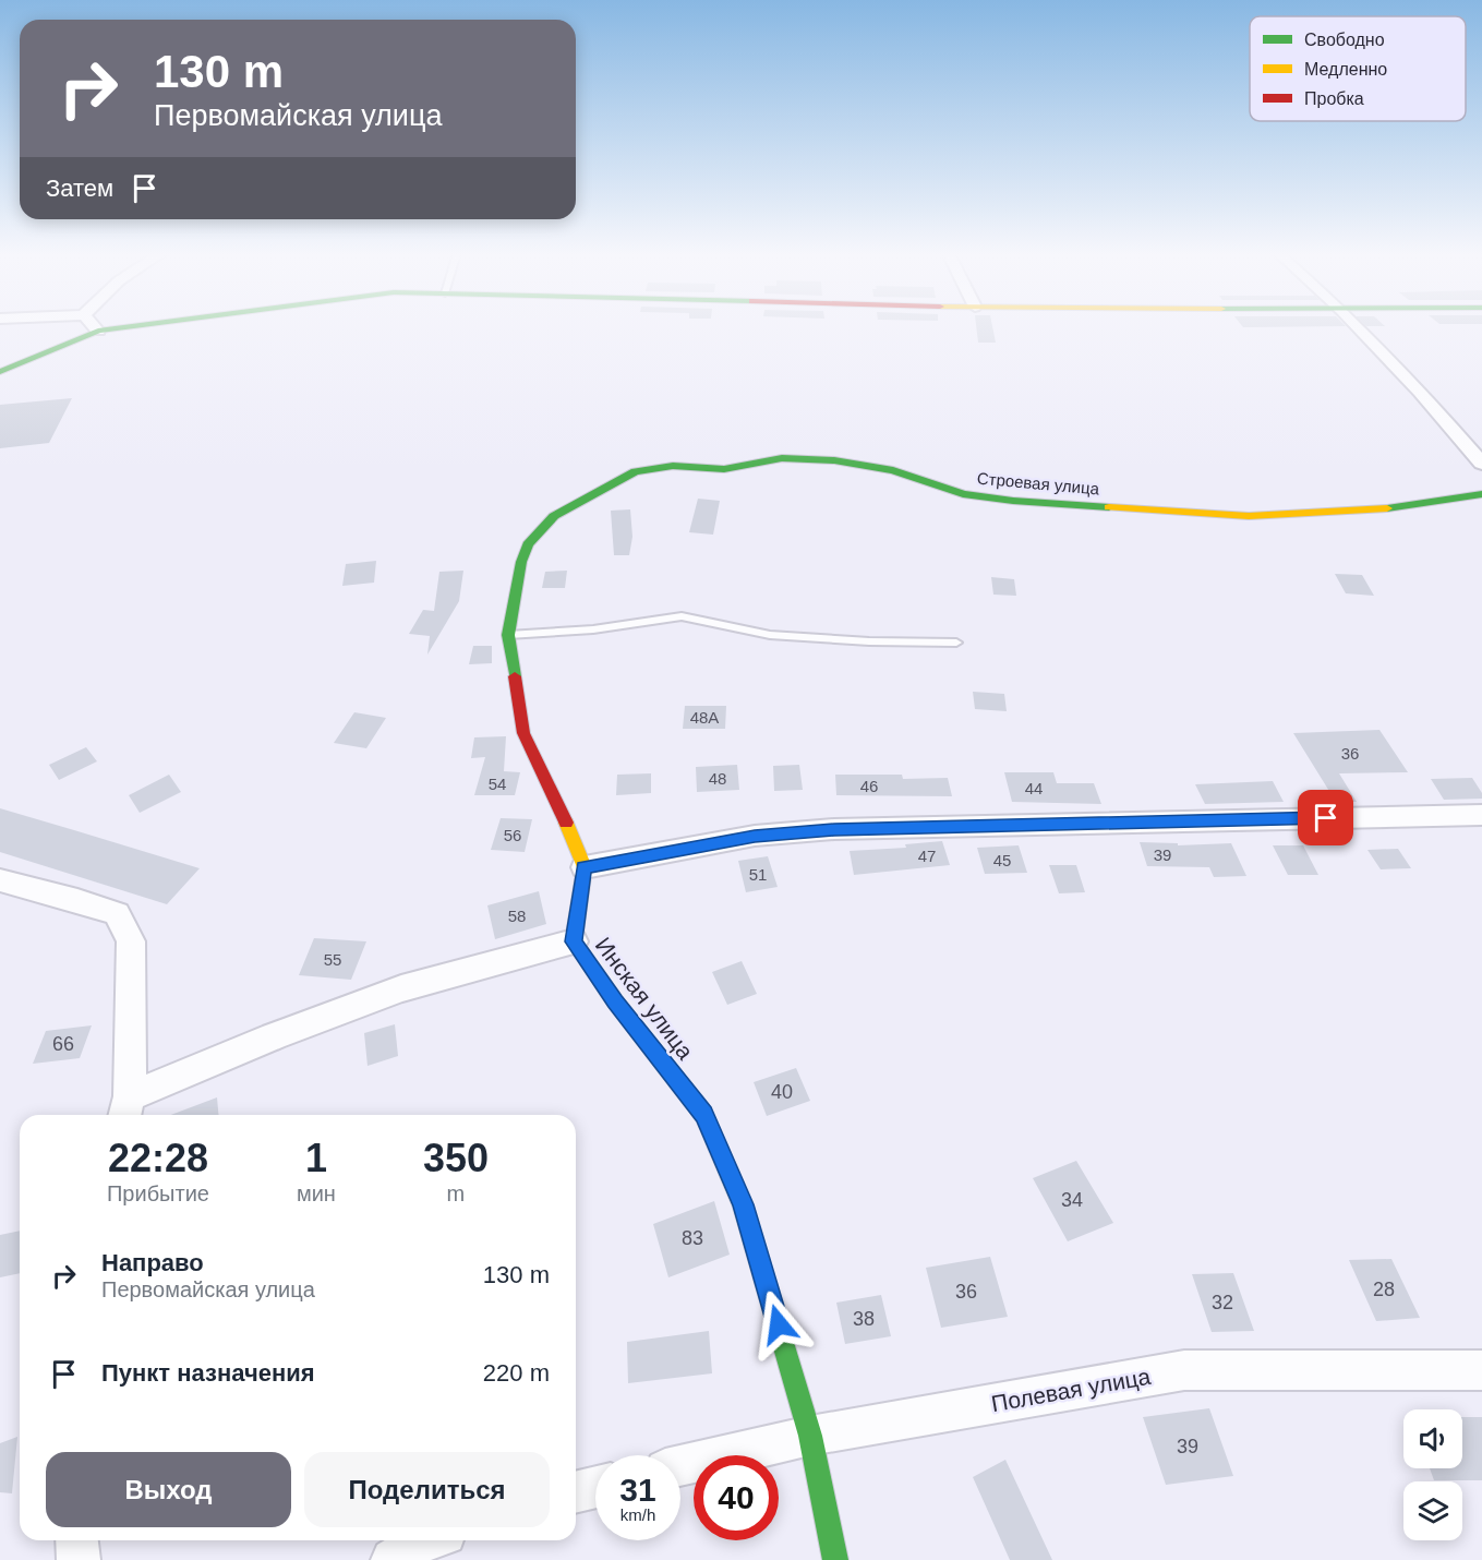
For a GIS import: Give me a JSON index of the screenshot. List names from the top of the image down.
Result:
{
  "streets": {
    "street": ["Строевая улица", "Инская улица", "Полевая улица"]
  },
  "crossings": [
    ["Инская улица", "Полевая улица"]
  ],
  "house_numbers": [
    "48А",
    "36",
    "48",
    "54",
    "46",
    "44",
    "56",
    "39",
    "47",
    "45",
    "51",
    "58",
    "55",
    "66",
    "40",
    "34",
    "83",
    "28",
    "36",
    "32",
    "38",
    "39"
  ],
  "legend": ["Свободно", "Медленно", "Пробка"],
  "page": {
    "turn": ["130 m", "Первомайская улица"],
    "then": "Затем",
    "eta": [
      "22:28",
      "Прибытие",
      "1",
      "мин",
      "350",
      "m"
    ],
    "list": [
      {
        "name": "Направо",
        "note": "Первомайская улица",
        "value": "130 m"
      },
      {
        "name": "Пункт назначения",
        "value": "220 m"
      }
    ],
    "buttons": ["Выход", "Поделиться"],
    "speed": "31 km/h",
    "limit": "40"
  }
}
